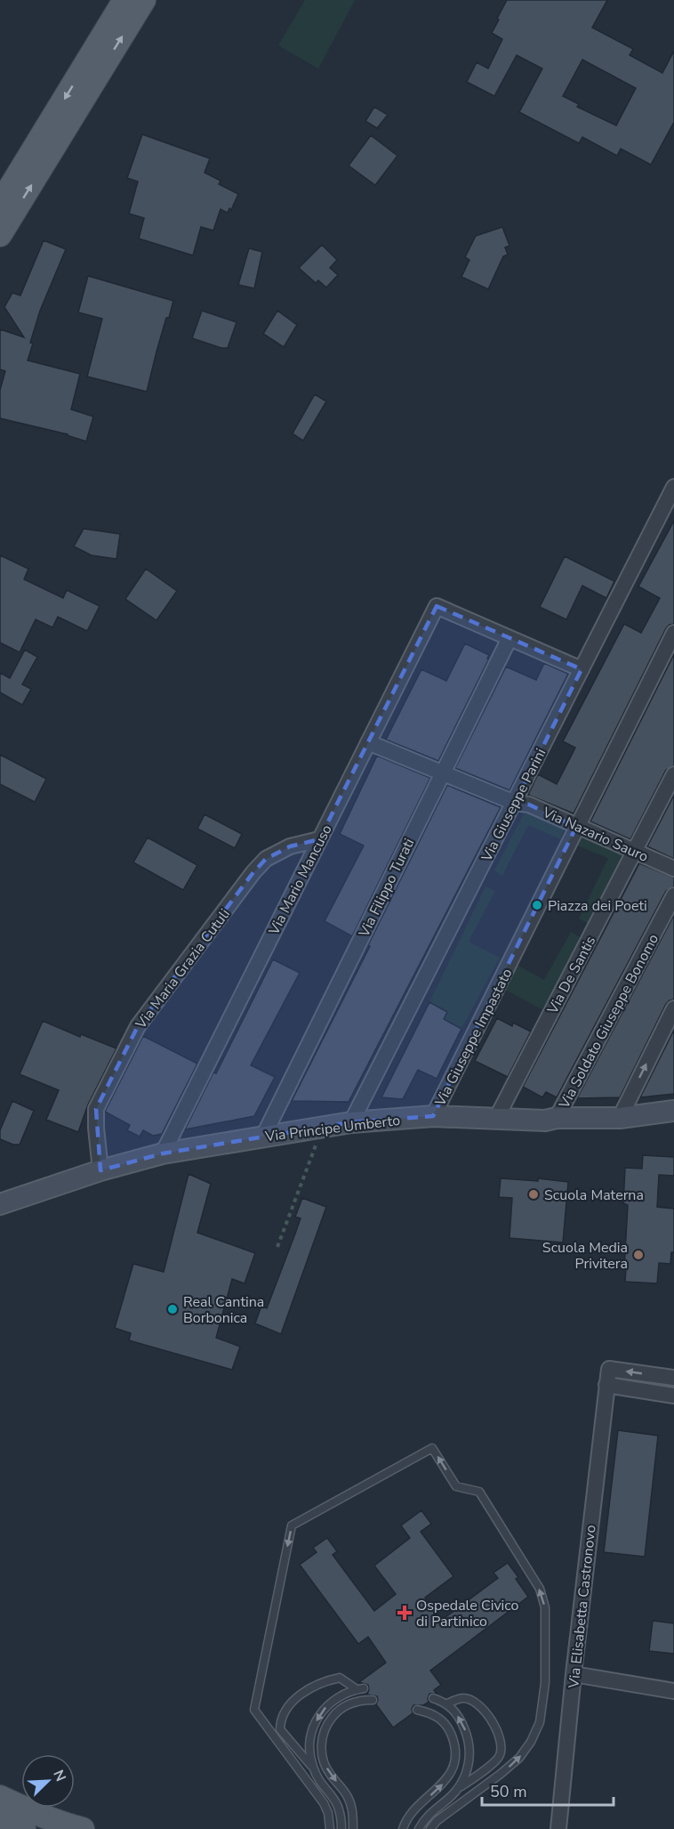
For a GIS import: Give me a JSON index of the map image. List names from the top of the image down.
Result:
{
  "streets": {
    "street": [
      "Via Giuseppe Parini",
      "Via Nazario Sauro",
      "Via Mario Mancuso",
      "Via Filippo Turati",
      "Via Maria Grazia Cutuli",
      "Via De Santis",
      "Via Soldato Giuseppe Bonomo",
      "Via Giuseppe Impastato",
      "Via Principe Umberto",
      "Via Elisabetta Castronovo"
    ]
  },
  "crossings": [
    ["Via Giuseppe Parini", "Via Nazario Sauro"],
    ["Via Giuseppe Parini", "Via Principe Umberto"],
    ["Via Nazario Sauro", "Via Mario Mancuso"],
    ["Via Nazario Sauro", "Via Filippo Turati"],
    ["Via Nazario Sauro", "Via De Santis"],
    ["Via Nazario Sauro", "Via Giuseppe Impastato"],
    ["Via Mario Mancuso", "Via Filippo Turati"],
    ["Via Mario Mancuso", "Via Maria Grazia Cutuli"],
    ["Via Mario Mancuso", "Via Principe Umberto"],
    ["Via Filippo Turati", "Via Principe Umberto"],
    ["Via Maria Grazia Cutuli", "Via Principe Umberto"],
    ["Via De Santis", "Via Principe Umberto"],
    ["Via Soldato Giuseppe Bonomo", "Via Principe Umberto"],
    ["Via Giuseppe Impastato", "Via Principe Umberto"]
  ],
  "places": {
    "other": [
      "Piazza dei Poeti",
      "Scuola Materna",
      "Scuola Media Privitera",
      "Real Cantina Borbonica"
    ],
    "health": ["Ospedale Civico di Partinico"]
  },
  "scale_bar": "50 m",
  "north": "top right"
}
